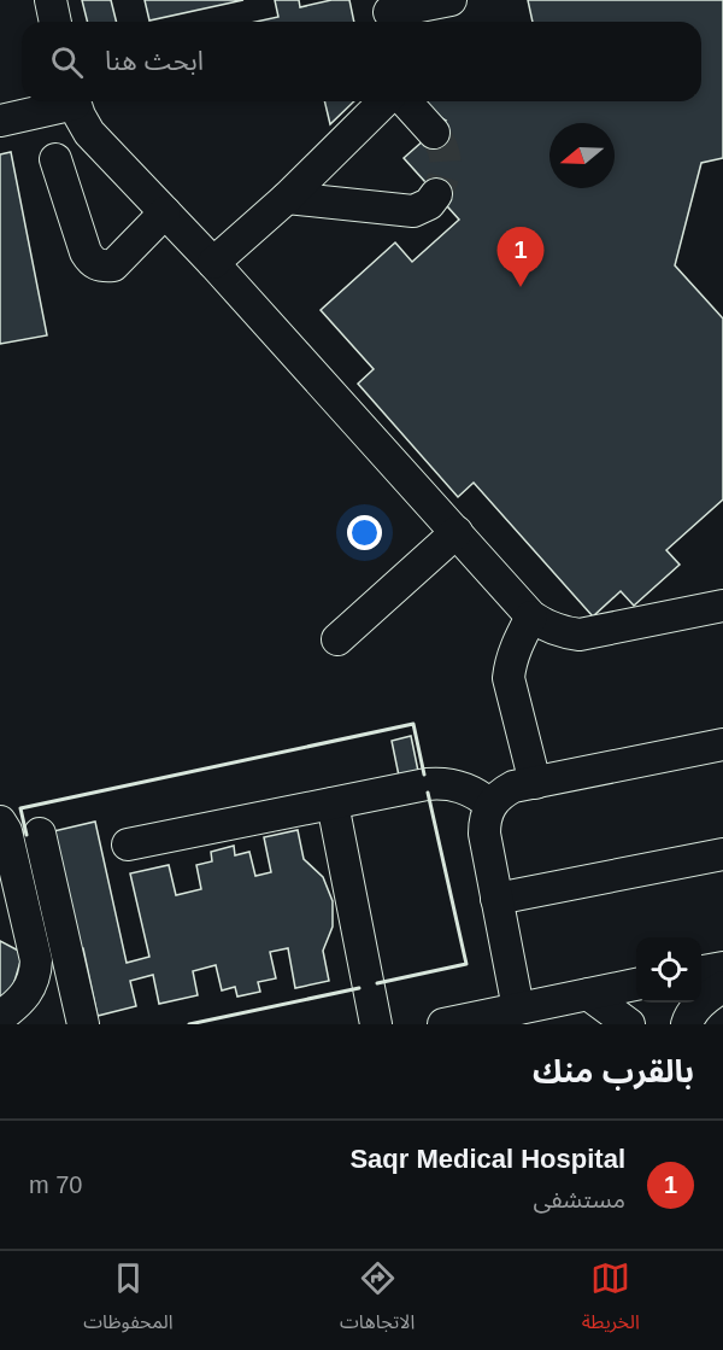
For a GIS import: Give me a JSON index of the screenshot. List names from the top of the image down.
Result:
{
  "north": "left",
  "page": {
    "search": "ابحث هنا",
    "pins": "1",
    "heading": "بالقرب منك",
    "list": [
      {
        "mark": "1",
        "name": "Saqr Medical Hospital",
        "note": "مستشفى",
        "value": "70 m"
      }
    ],
    "nav": ["الخريطة", "الاتجاهات", "المحفوظات"]
  }
}
